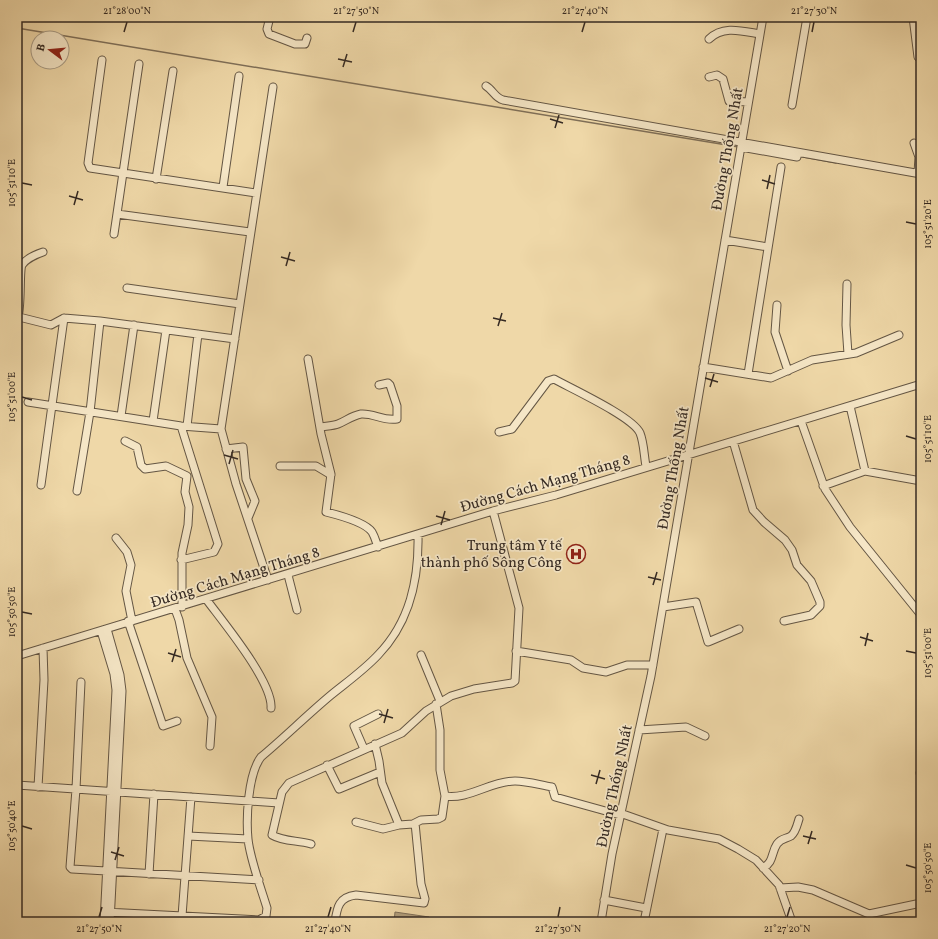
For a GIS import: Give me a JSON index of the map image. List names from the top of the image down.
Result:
{
  "streets": {
    "street": ["Đường Thống Nhất", "Đường Cách Mạng Tháng 8"]
  },
  "crossings": [
    ["Đường Thống Nhất", "Đường Cách Mạng Tháng 8"]
  ],
  "places": {
    "hospital": ["Trung tâm Y tế thành phố Sông Công"]
  },
  "north": "left",
  "coordinates": [
    "21°28'00\"N",
    "21°27'50\"N",
    "21°27'40\"N",
    "21°27'30\"N",
    "105°51'10\"E",
    "105°51'20\"E",
    "105°51'00\"E",
    "105°50'50\"E",
    "105°50'40\"E",
    "21°27'20\"N"
  ]
}
